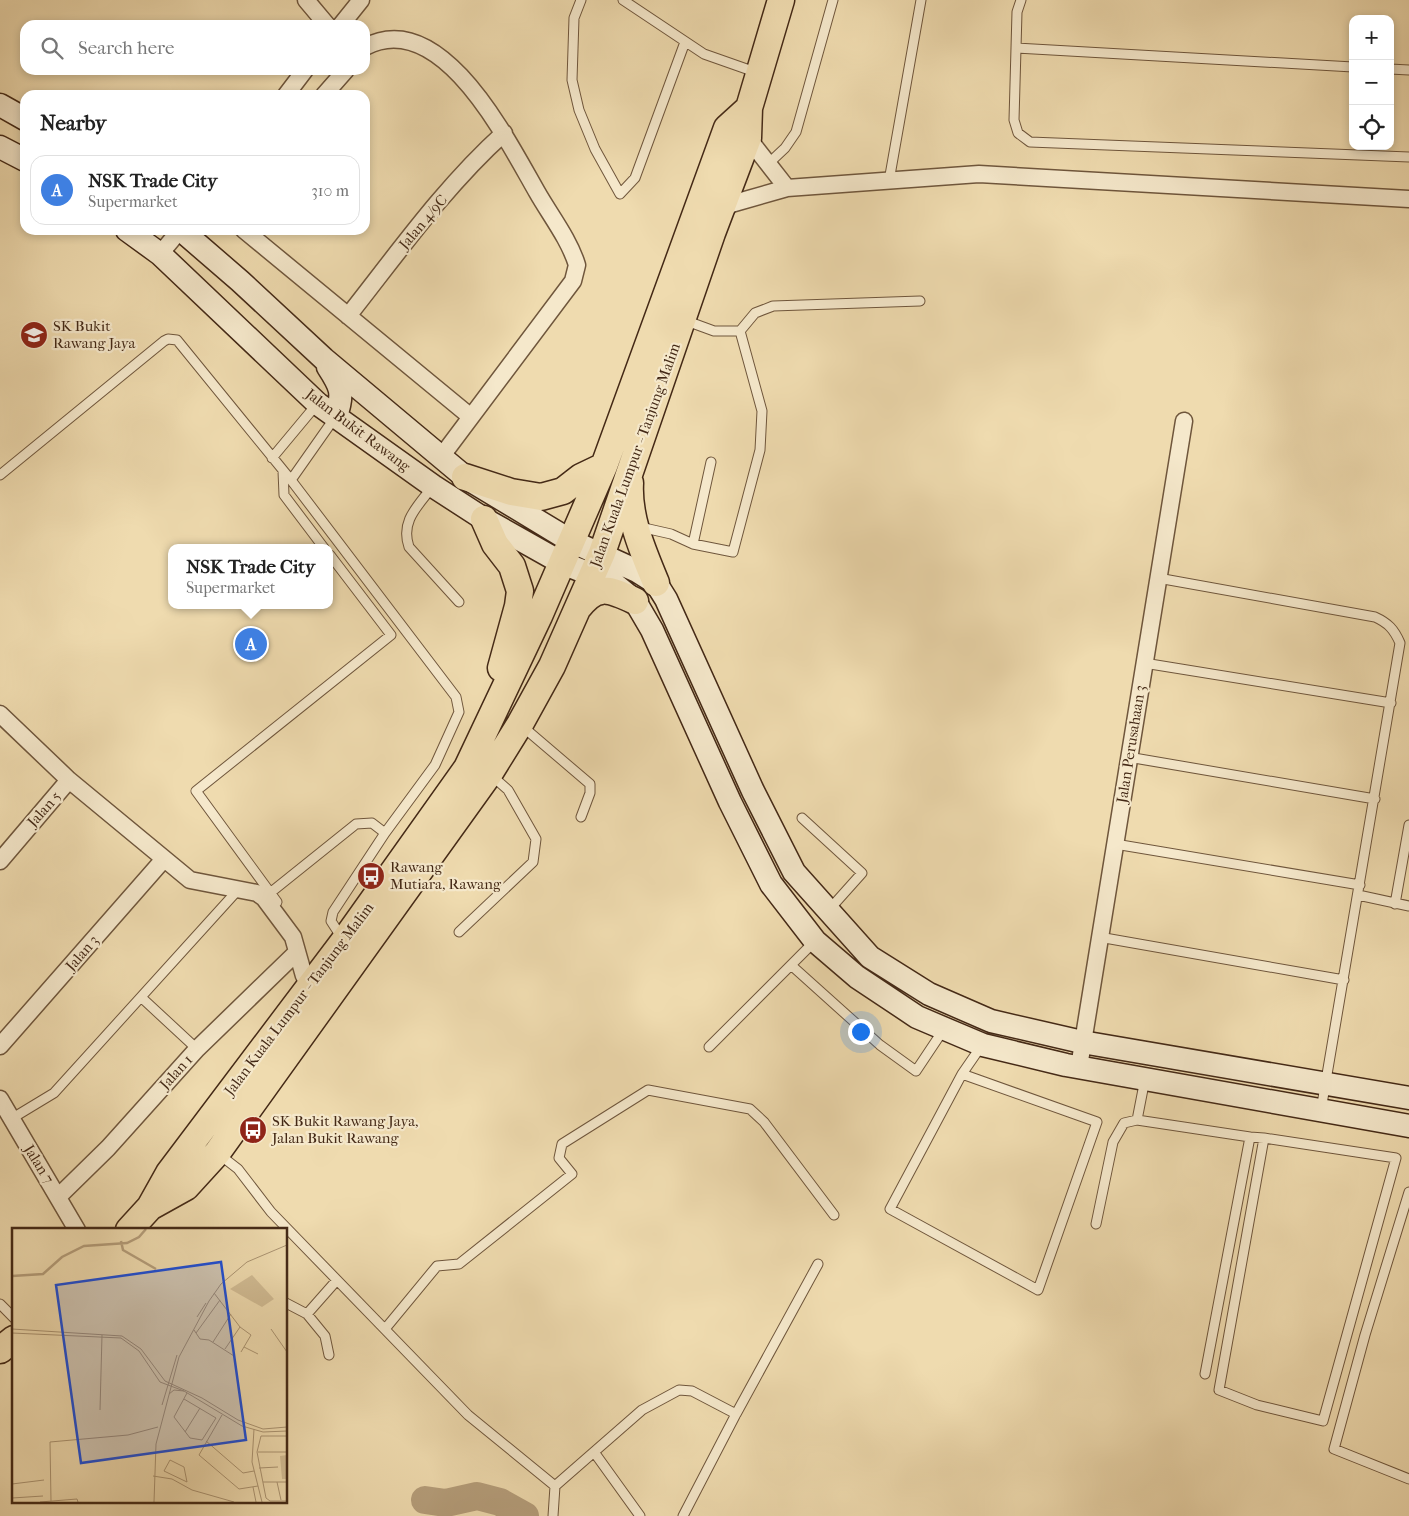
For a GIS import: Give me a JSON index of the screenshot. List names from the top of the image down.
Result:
{
  "streets": {
    "main road": ["Jalan Kuala Lumpur - Tanjung Malim"],
    "street": [
      "Jalan 4/9C",
      "Jalan Bukit Rawang",
      "Jalan Perusahaan 3",
      "Jalan 5",
      "Jalan 3",
      "Jalan 1",
      "Jalan 7"
    ]
  },
  "crossings": [
    ["Jalan Bukit Rawang", "Jalan Kuala Lumpur - Tanjung Malim"],
    ["Jalan 1", "Jalan 7"]
  ],
  "places": {
    "school or university": ["SK Bukit Rawang Jaya"],
    "bus stop": ["Rawang Mutiara, Rawang", "SK Bukit Rawang Jaya, Jalan Bukit Rawang"]
  },
  "page": {
    "map_buttons": ["+", "−"],
    "search": "Search here",
    "heading": "Nearby",
    "list": [
      {
        "mark": "A",
        "name": "NSK Trade City",
        "note": "Supermarket",
        "value": "310 m"
      }
    ],
    "popup": ["NSK Trade City", "Supermarket"],
    "pins": "A"
  }
}
